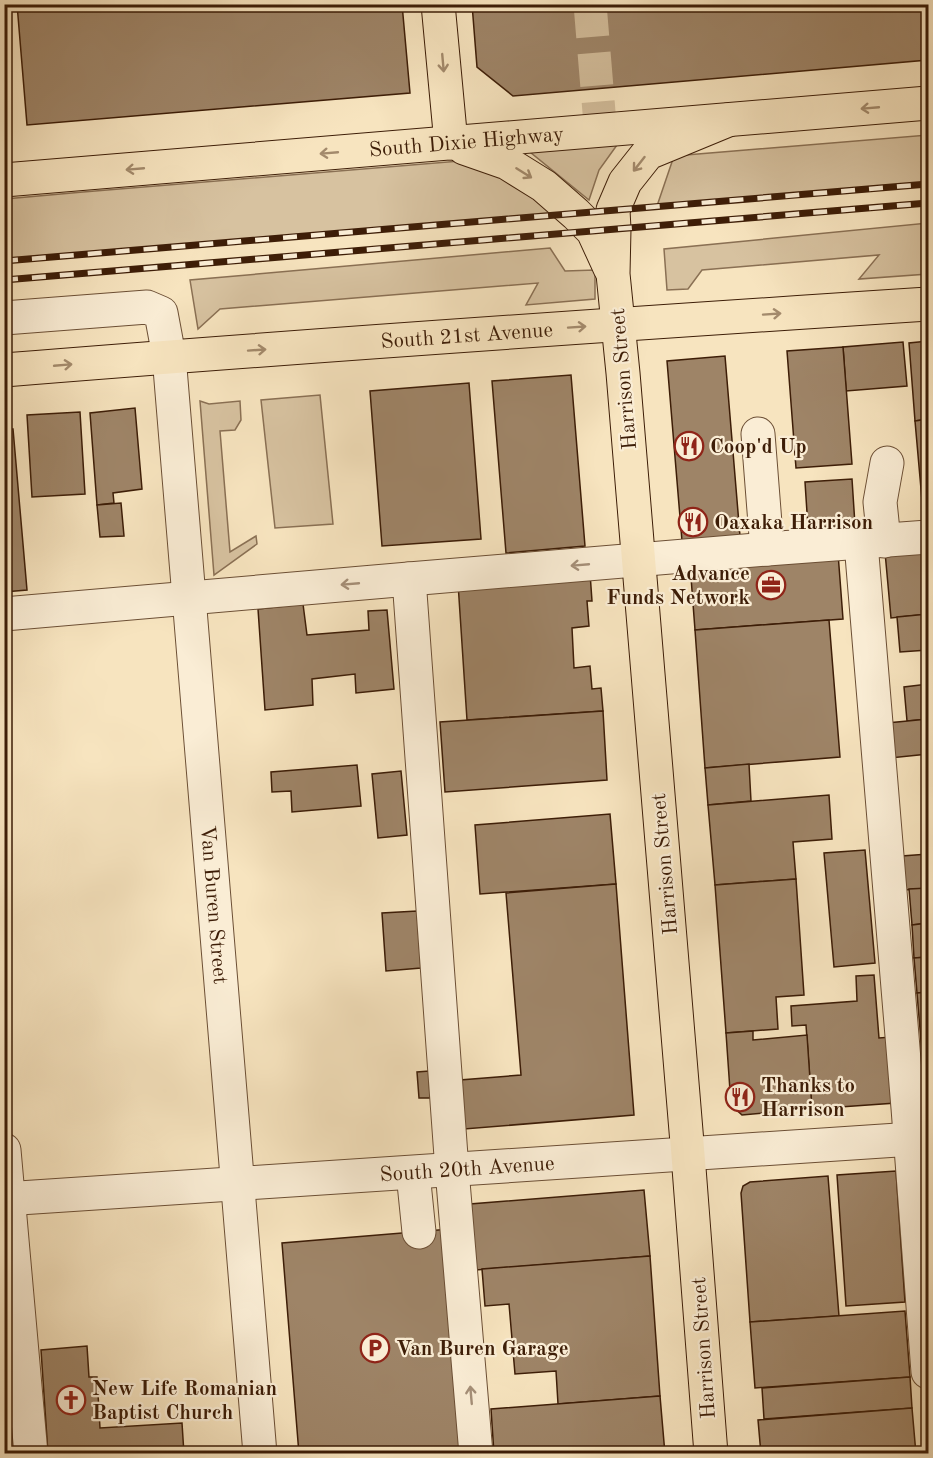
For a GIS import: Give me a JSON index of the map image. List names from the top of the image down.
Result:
{
  "streets": {
    "main road": ["South Dixie Highway", "South 21st Avenue", "Harrison Street"],
    "street": ["Van Buren Street", "South 20th Avenue"]
  },
  "crossings": [
    ["South Dixie Highway", "Harrison Street"],
    ["South 21st Avenue", "Harrison Street"],
    ["South 21st Avenue", "Van Buren Street"],
    ["Harrison Street", "South 20th Avenue"],
    ["Van Buren Street", "South 20th Avenue"]
  ],
  "one_way": ["South Dixie Highway", "South 21st Avenue"],
  "places": {
    "restaurant": ["Coop'd Up", "Oaxaka Harrison", "Thanks to Harrison"],
    "office": ["Advance Funds Network"],
    "parking": ["Van Buren Garage"],
    "church": ["New Life Romanian Baptist Church"]
  }
}
